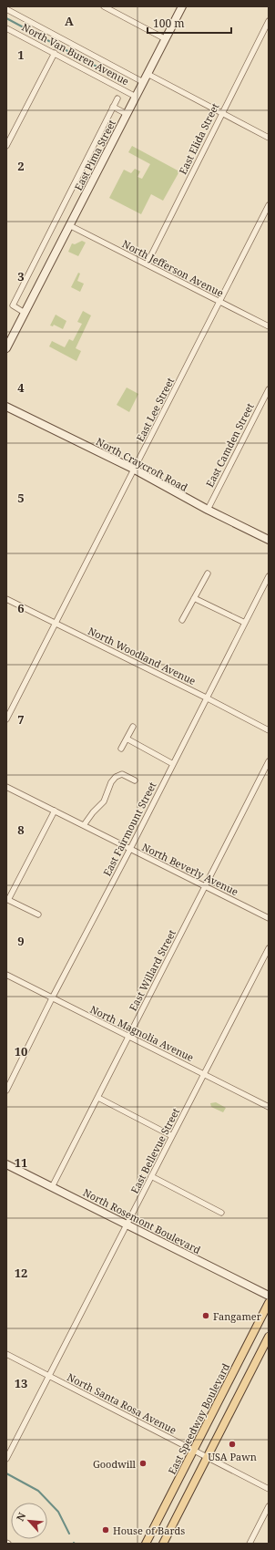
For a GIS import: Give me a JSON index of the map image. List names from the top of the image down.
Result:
{
  "streets": {
    "main road": ["East Speedway Boulevard"],
    "street": [
      "North Van Buren Avenue",
      "East Elida Street",
      "East Pima Street",
      "North Jefferson Avenue",
      "East Lee Street",
      "East Camden Street",
      "North Craycroft Road",
      "North Woodland Avenue",
      "East Fairmount Street",
      "North Beverly Avenue",
      "East Willard Street",
      "North Magnolia Avenue",
      "East Bellevue Street",
      "North Rosemont Boulevard",
      "North Santa Rosa Avenue"
    ]
  },
  "crossings": [
    ["North Van Buren Avenue", "East Pima Street"],
    ["East Elida Street", "North Jefferson Avenue"],
    ["East Pima Street", "North Jefferson Avenue"],
    ["North Jefferson Avenue", "East Lee Street"],
    ["East Lee Street", "North Craycroft Road"],
    ["East Lee Street", "North Woodland Avenue"],
    ["East Camden Street", "North Craycroft Road"],
    ["North Woodland Avenue", "East Fairmount Street"],
    ["East Fairmount Street", "North Beverly Avenue"],
    ["East Fairmount Street", "North Magnolia Avenue"],
    ["North Beverly Avenue", "East Willard Street"],
    ["East Willard Street", "North Magnolia Avenue"],
    ["East Willard Street", "North Rosemont Boulevard"],
    ["North Magnolia Avenue", "East Bellevue Street"],
    ["East Bellevue Street", "North Rosemont Boulevard"],
    ["East Bellevue Street", "North Santa Rosa Avenue"],
    ["North Santa Rosa Avenue", "East Speedway Boulevard"]
  ],
  "places": [
    "Fangamer",
    "USA Pawn",
    "Goodwill",
    "House of Bards"
  ],
  "scale_bar": "100 m",
  "north": "top left",
  "grid": {
    "columns": ["A"],
    "rows": [
      "1",
      "2",
      "3",
      "4",
      "5",
      "6",
      "7",
      "8",
      "9",
      "10",
      "11",
      "12",
      "13"
    ]
  }
}
